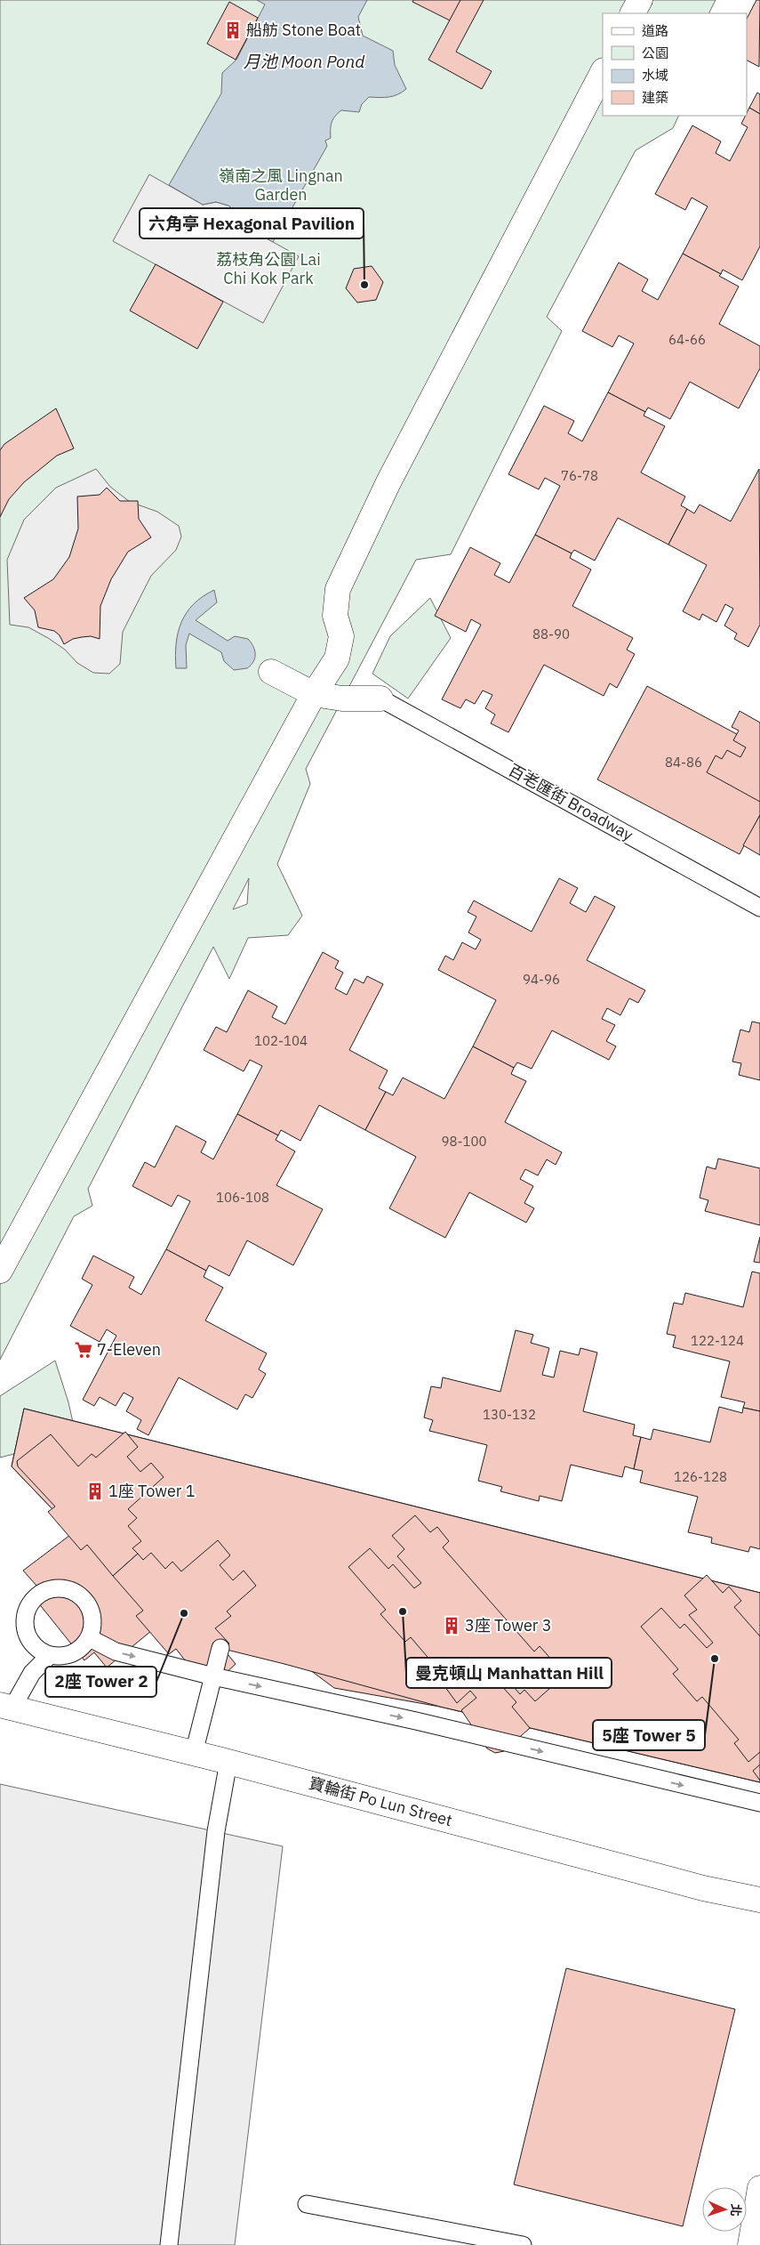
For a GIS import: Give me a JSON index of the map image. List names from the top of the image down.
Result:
{
  "streets": {
    "street": ["寶輪街 Po Lun Street"],
    "lane": ["百老匯街 Broadway"]
  },
  "water": ["月池 Moon Pond"],
  "parks": ["嶺南之風 Lingnan Garden", "荔枝角公園 Lai Chi Kok Park"],
  "places": {
    "building": ["船舫 Stone Boat", "1座 Tower 1", "3座 Tower 3"],
    "other": [
      "六角亭 Hexagonal Pavilion",
      "曼克頓山 Manhattan Hill",
      "2座 Tower 2",
      "5座 Tower 5"
    ],
    "supermarket": ["7-Eleven"]
  },
  "house_numbers": [
    "64-66",
    "76-78",
    "88-90",
    "84-86",
    "94-96",
    "102-104",
    "98-100",
    "106-108",
    "122-124",
    "130-132",
    "126-128"
  ],
  "legend": [
    "道路",
    "公園",
    "水域",
    "建築"
  ],
  "north": "right"
}
